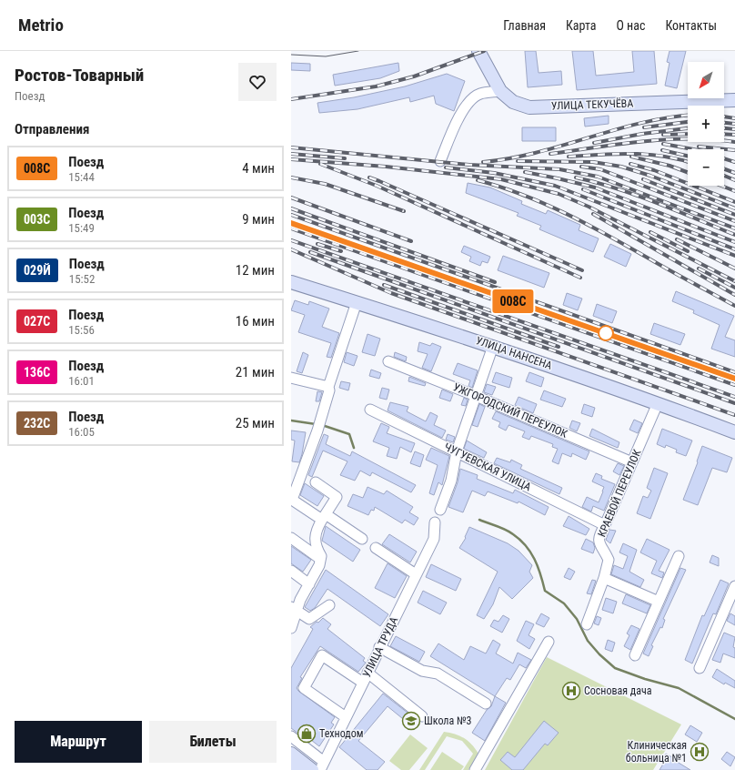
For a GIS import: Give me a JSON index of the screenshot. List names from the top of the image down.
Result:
{
  "streets": {
    "main road": ["УЛИЦА ТЕКУЧЁВА", "УЛИЦА НАНСЕНА"],
    "street": [
      "УЖГОРОДСКИЙ ПЕРЕУЛОК",
      "ЧУГУЕВСКАЯ УЛИЦА",
      "КРАЕВОЙ ПЕРЕУЛОК",
      "УЛИЦА ТРУДА"
    ]
  },
  "crossings": [
    ["УЛИЦА НАНСЕНА", "КРАЕВОЙ ПЕРЕУЛОК"],
    ["УЖГОРОДСКИЙ ПЕРЕУЛОК", "КРАЕВОЙ ПЕРЕУЛОК"],
    ["ЧУГУЕВСКАЯ УЛИЦА", "КРАЕВОЙ ПЕРЕУЛОК"]
  ],
  "places": {
    "hospital": ["Сосновая дача", "Клиническая больница №1"],
    "school or university": ["Школа №3"],
    "shop": ["Технодом"]
  },
  "north": "bottom left",
  "page": {
    "header": "Metrio",
    "nav": [
      "Главная",
      "Карта",
      "О нас",
      "Контакты"
    ],
    "heading": [
      ["Ростов-Товарный", "Поезд"],
      "Отправления"
    ],
    "on_map": "008С",
    "map_buttons": ["+", "−"],
    "list": [
      {
        "mark": "008С",
        "name": "Поезд",
        "note": "15:44",
        "value": "4 мин"
      },
      {
        "mark": "003С",
        "name": "Поезд",
        "note": "15:49",
        "value": "9 мин"
      },
      {
        "mark": "029Й",
        "name": "Поезд",
        "note": "15:52",
        "value": "12 мин"
      },
      {
        "mark": "027С",
        "name": "Поезд",
        "note": "15:56",
        "value": "16 мин"
      },
      {
        "mark": "136С",
        "name": "Поезд",
        "note": "16:01",
        "value": "21 мин"
      },
      {
        "mark": "232C",
        "name": "Поезд",
        "note": "16:05",
        "value": "25 мин"
      }
    ],
    "buttons": ["Маршрут", "Билеты"]
  }
}
